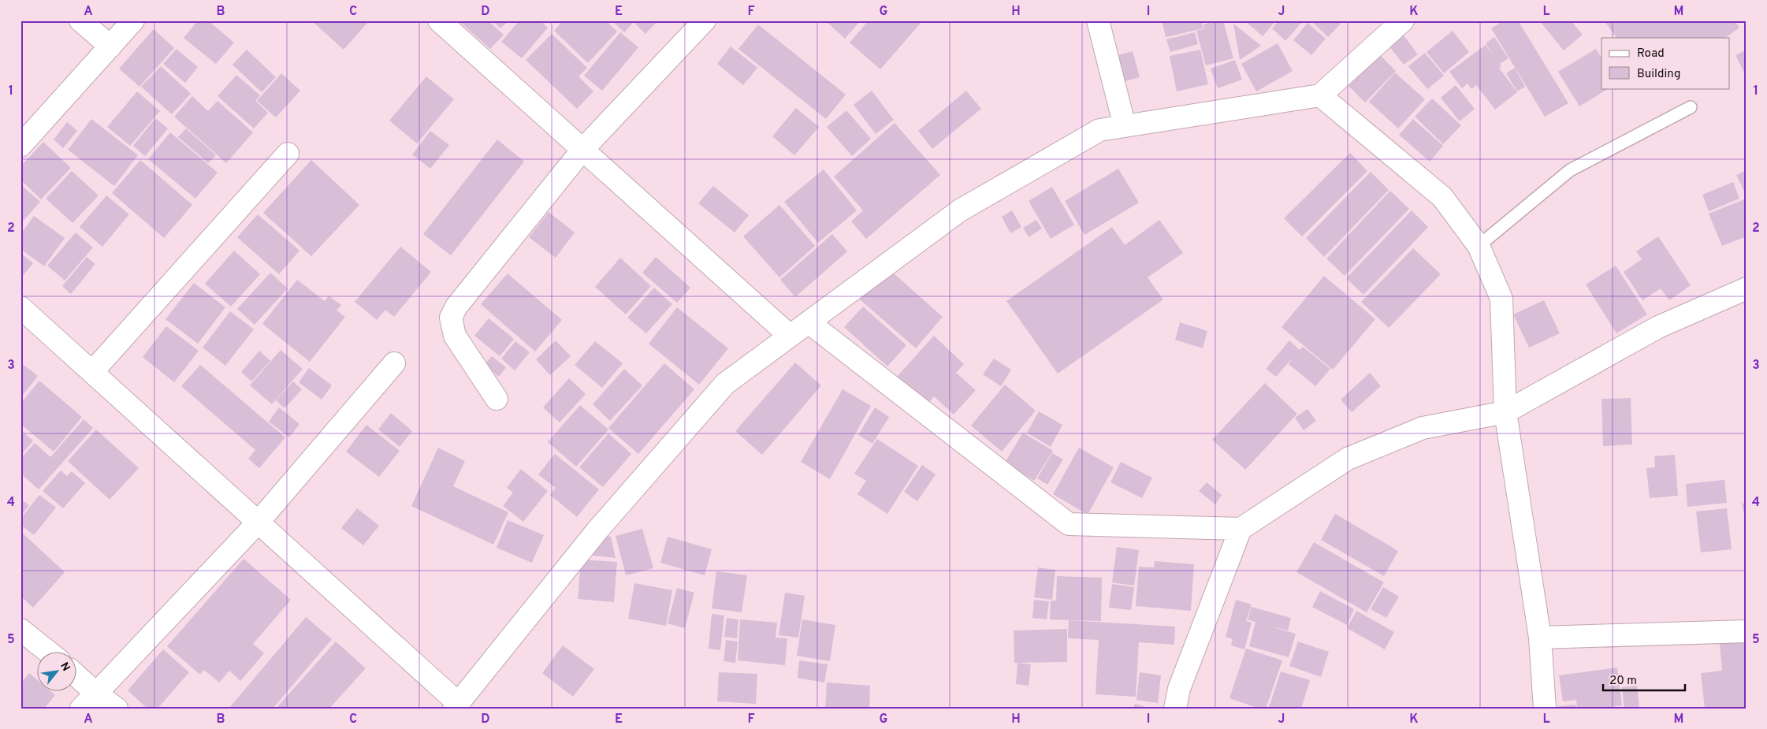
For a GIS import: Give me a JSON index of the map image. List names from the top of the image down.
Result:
{
  "legend": ["Road", "Building"],
  "scale_bar": "20 m",
  "north": "top right",
  "grid": {
    "columns": [
      "A",
      "B",
      "C",
      "D",
      "E",
      "F",
      "G",
      "H",
      "I",
      "J",
      "K",
      "L",
      "M"
    ],
    "rows": [
      "1",
      "2",
      "3",
      "4",
      "5"
    ]
  }
}
